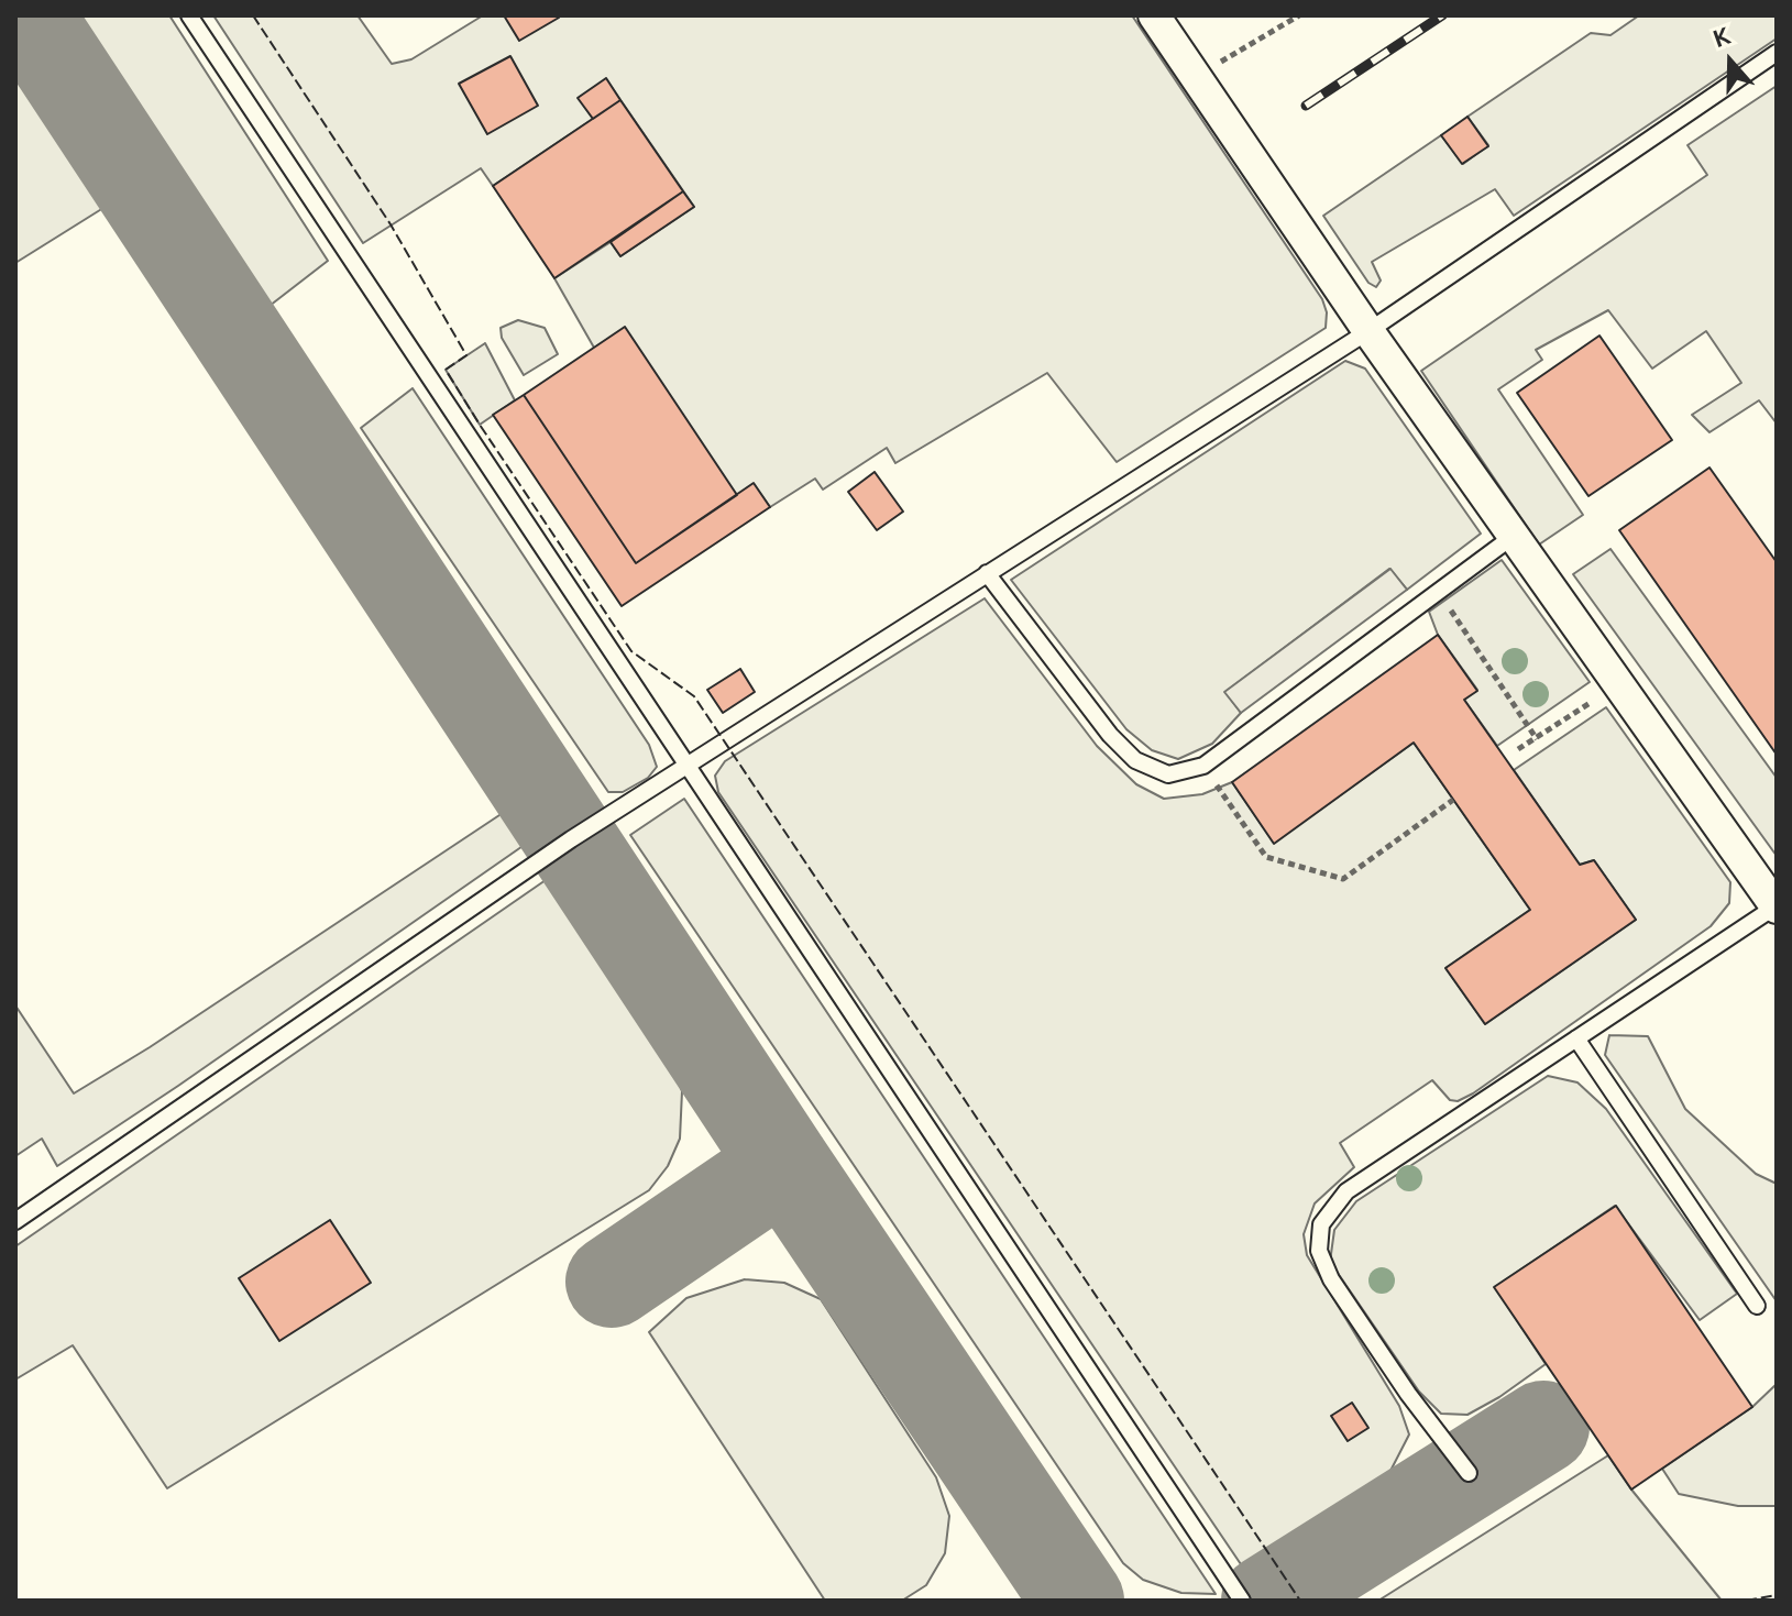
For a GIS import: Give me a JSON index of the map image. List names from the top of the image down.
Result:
{
  "north": "top"
}
